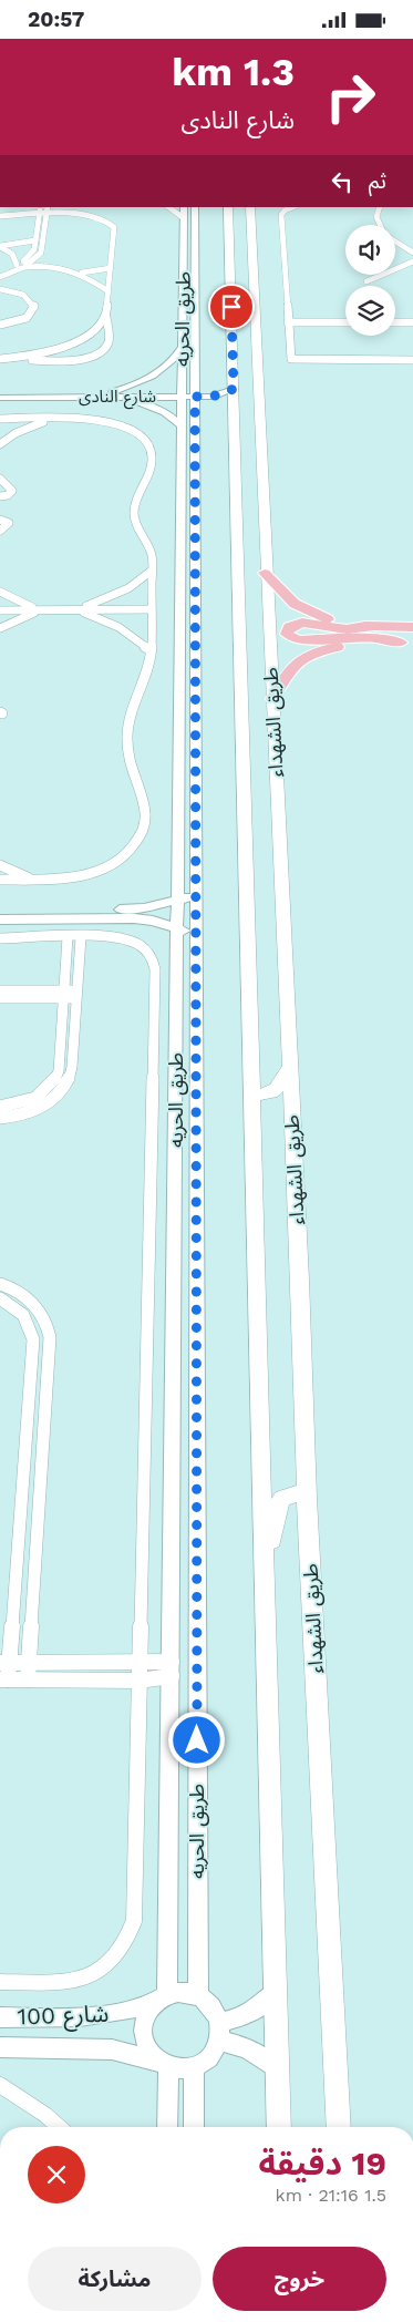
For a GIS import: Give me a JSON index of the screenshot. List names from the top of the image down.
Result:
{
  "streets": {
    "main road": ["طريق الشهداء"],
    "street": ["طريق الحريه", "شارع النادى", "شارع 100"]
  },
  "crossings": [
    ["طريق الحريه", "شارع النادى"],
    ["طريق الحريه", "شارع 100"],
    ["شارع النادى", "طريق الشهداء"]
  ],
  "page": {
    "status": "20:57",
    "turn": ["1.3 km", "شارع النادى"],
    "then": "ثم",
    "heading": ["19 دقيقة", "1.5 km · 21:16"],
    "buttons": ["خروج", "مشاركة"]
  }
}
